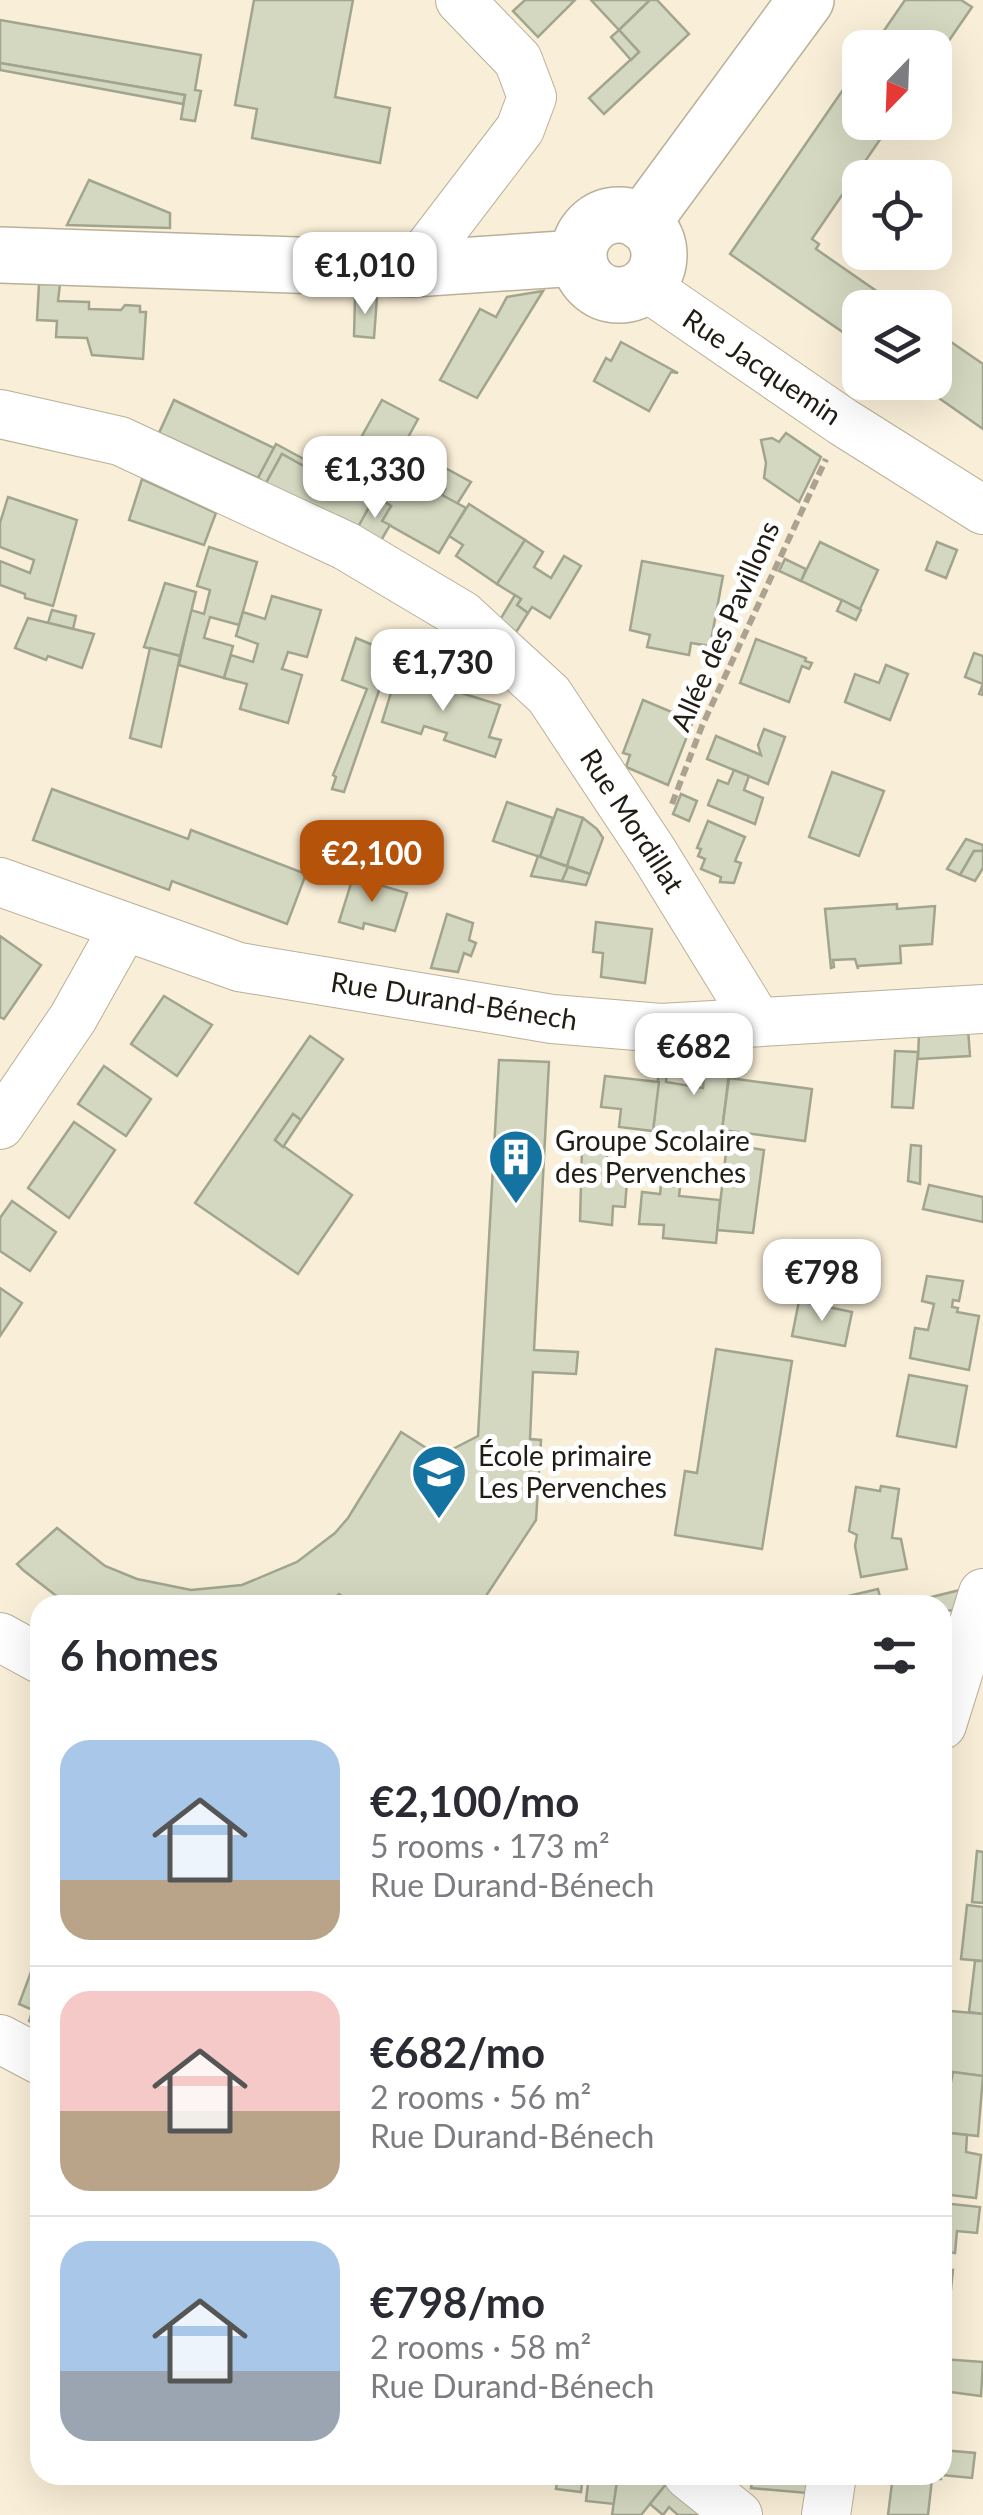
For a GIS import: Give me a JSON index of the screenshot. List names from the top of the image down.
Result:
{
  "streets": {
    "street": ["Rue Jacquemin", "Rue Mordillat", "Rue Durand-Bénech"],
    "path": ["Allée des Pavillons"]
  },
  "crossings": [
    ["Rue Jacquemin", "Allée des Pavillons"],
    ["Allée des Pavillons", "Rue Mordillat"],
    ["Rue Mordillat", "Rue Durand-Bénech"]
  ],
  "places": {
    "building": ["Groupe Scolaire des Pervenches"],
    "school or university": ["École primaire Les Pervenches"]
  },
  "north": "bottom left",
  "page": {
    "price": [
      "€1,010",
      "€1,330",
      "€1,730",
      "€2,100",
      "€682",
      "€798"
    ],
    "heading": "6 homes",
    "list": [
      {
        "name": "€2,100/mo",
        "note": "5 rooms · 173 m² · Rue Durand-Bénech"
      },
      {
        "name": "€682/mo",
        "note": "2 rooms · 56 m² · Rue Durand-Bénech"
      },
      {
        "name": "€798/mo",
        "note": "2 rooms · 58 m² · Rue Durand-Bénech"
      }
    ]
  }
}
